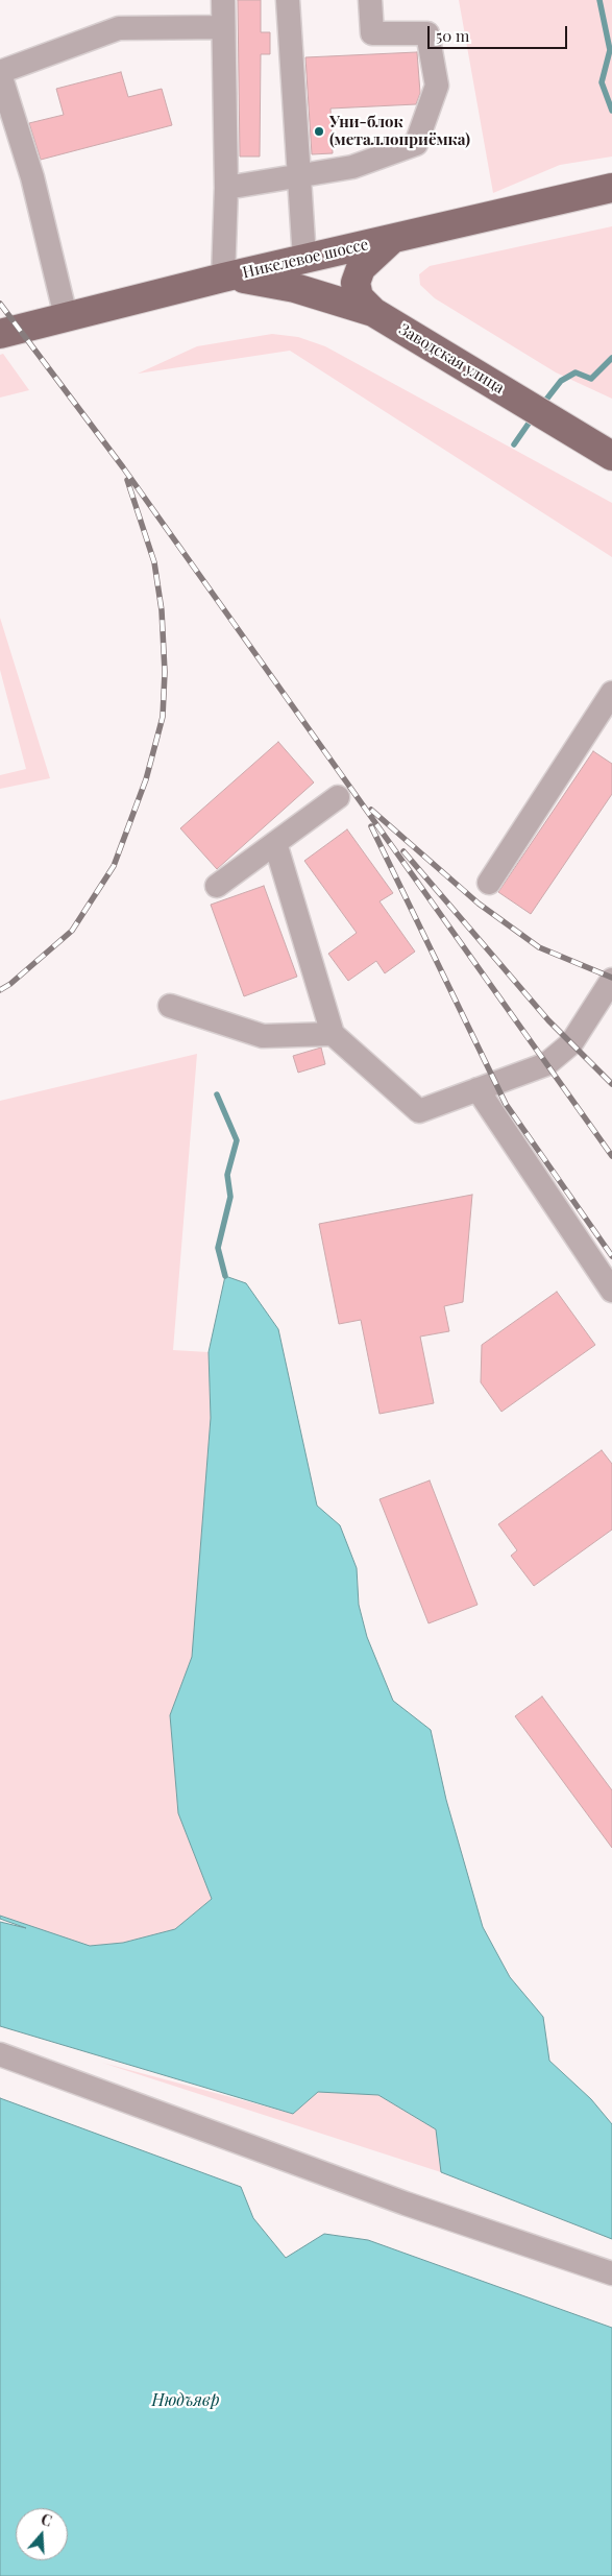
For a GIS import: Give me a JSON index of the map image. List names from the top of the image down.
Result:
{
  "streets": {
    "main road": ["Никелевое шоссе", "Заводская улица"]
  },
  "crossings": [
    ["Никелевое шоссе", "Заводская улица"]
  ],
  "water": ["Нюдъявр"],
  "places": ["Уни-блок (металлоприёмка)"],
  "scale_bar": "50 m",
  "north": "top"
}
